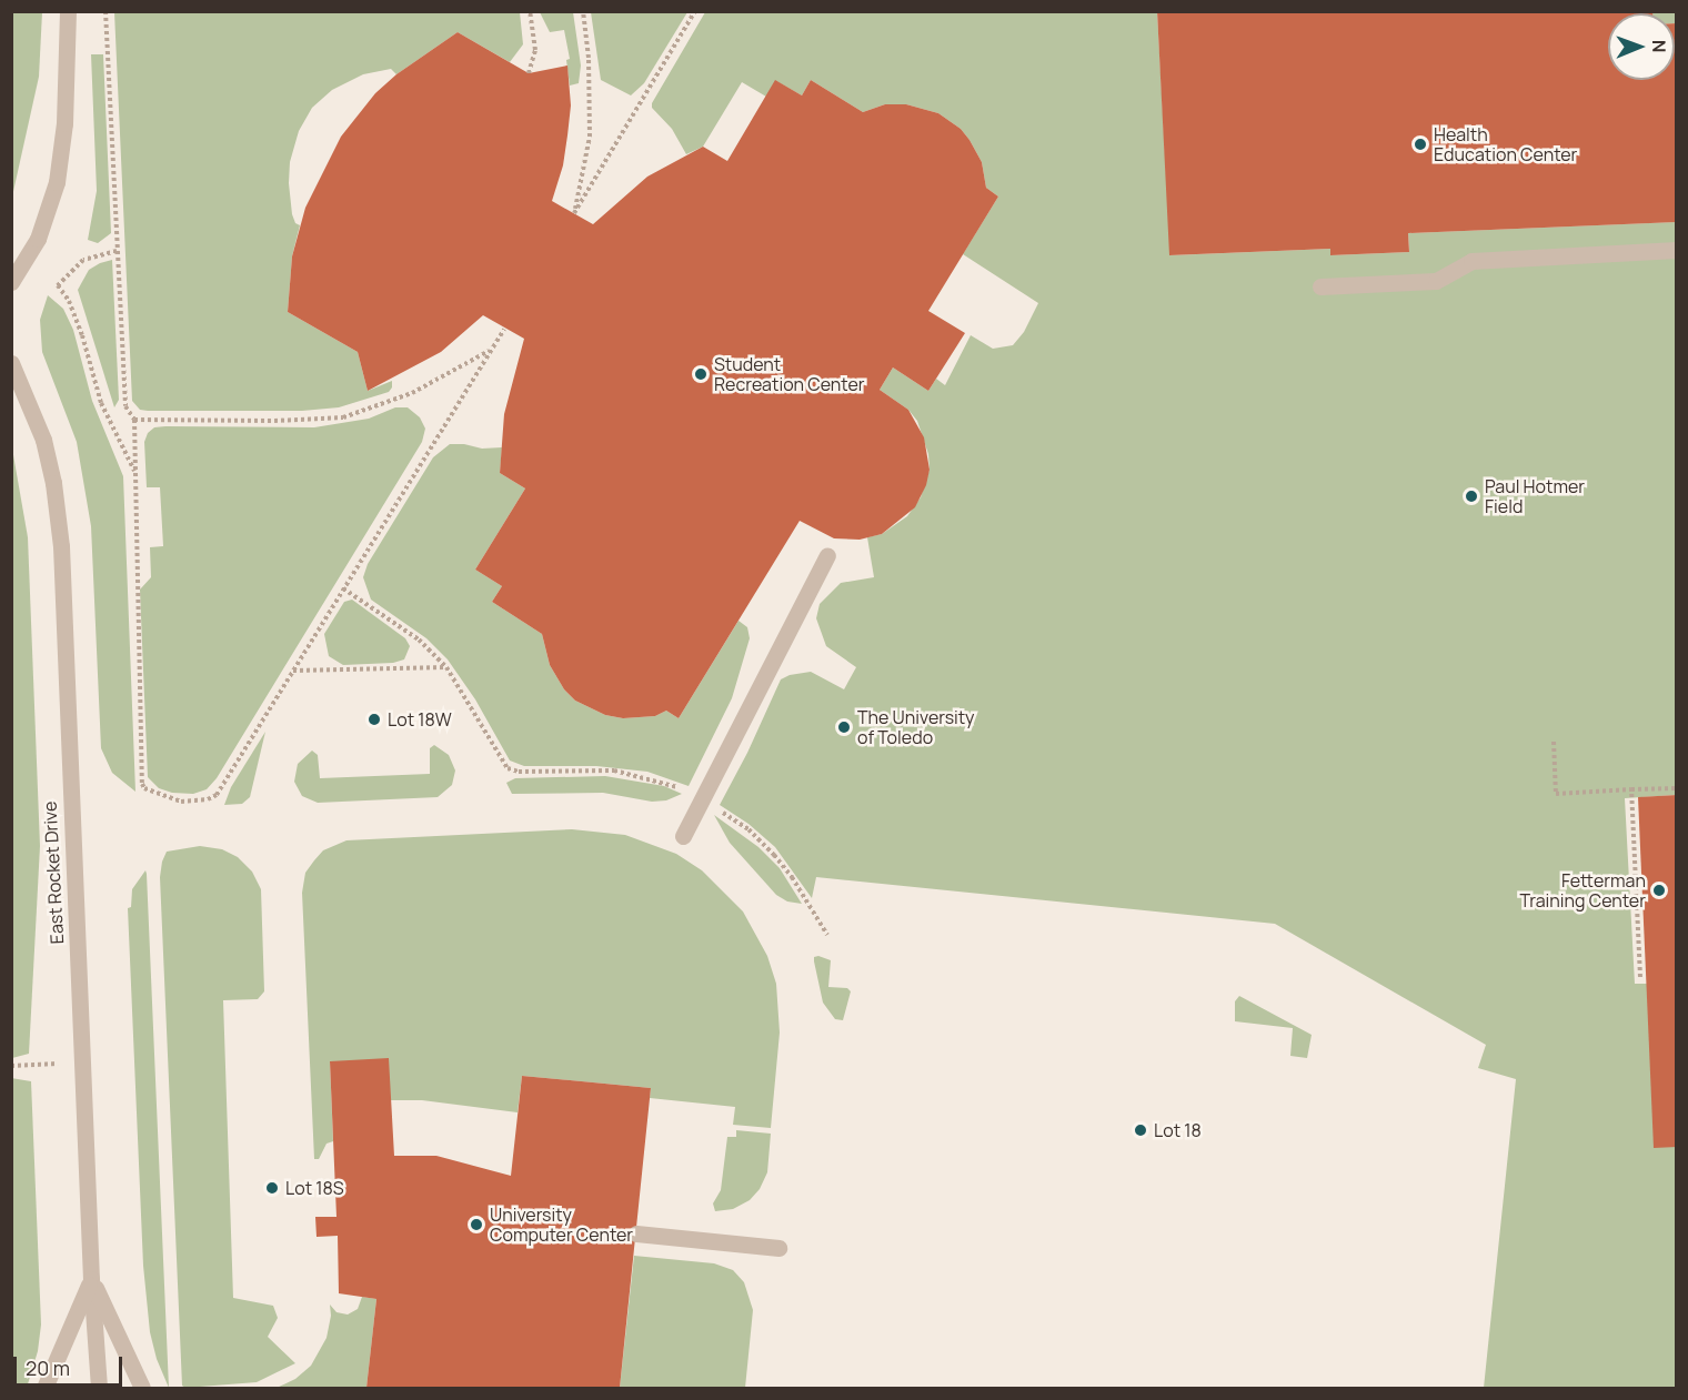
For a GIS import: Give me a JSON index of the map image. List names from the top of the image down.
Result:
{
  "streets": {
    "street": ["East Rocket Drive"]
  },
  "places": [
    "Health Education Center",
    "Student Recreation Center",
    "Paul Hotmer Field",
    "Lot 18W",
    "The University of Toledo",
    "Fetterman Training Center",
    "Lot 18",
    "Lot 18S",
    "University Computer Center"
  ],
  "scale_bar": "20 m",
  "north": "right"
}
